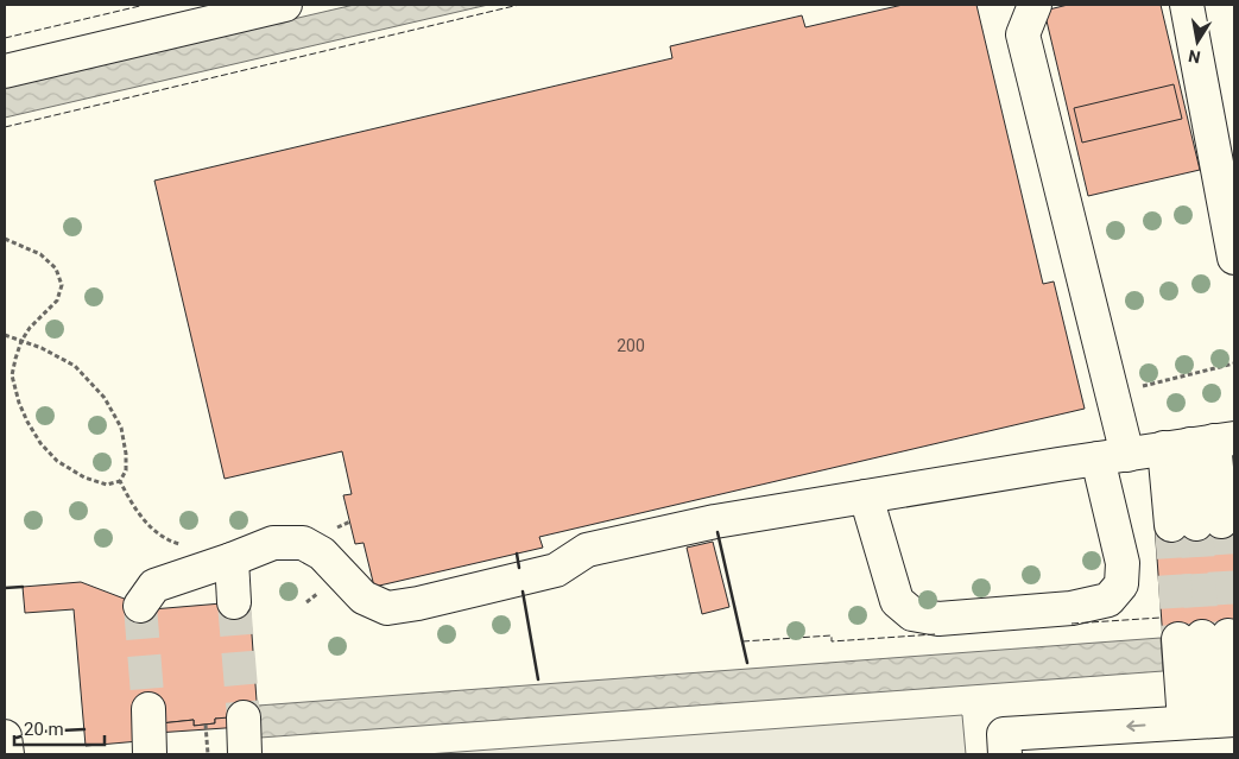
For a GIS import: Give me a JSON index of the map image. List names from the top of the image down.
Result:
{
  "house_numbers": ["200"],
  "scale_bar": "20 m",
  "north": "bottom"
}
